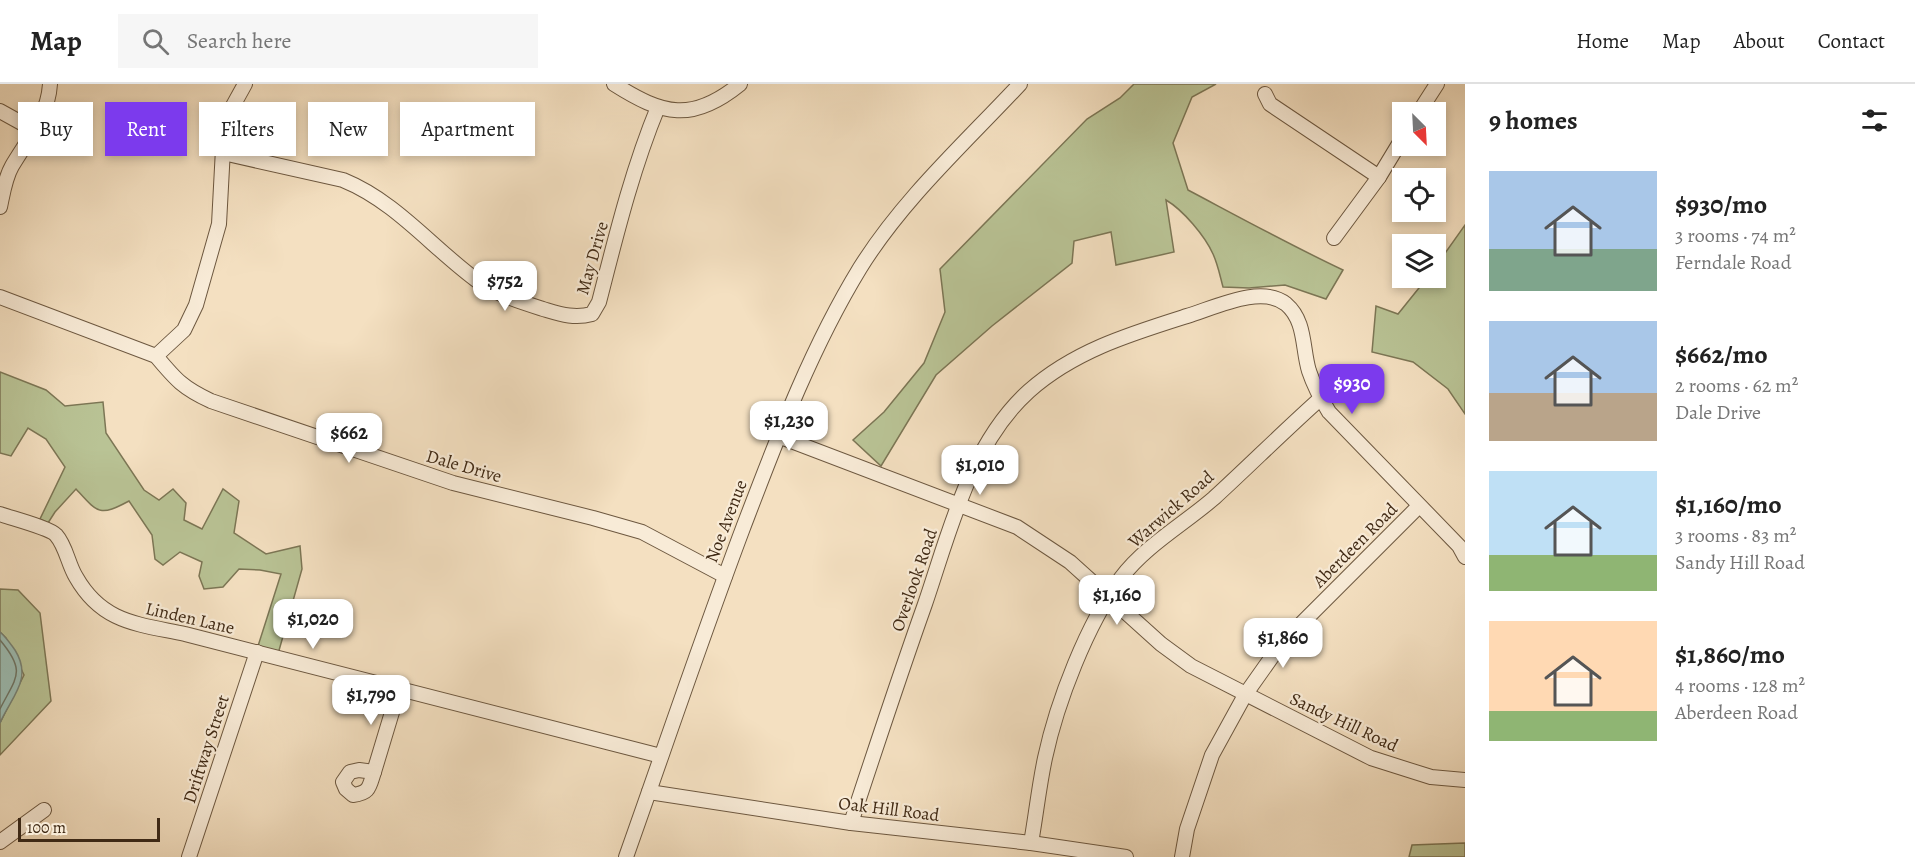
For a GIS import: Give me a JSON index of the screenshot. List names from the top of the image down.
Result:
{
  "streets": {
    "street": [
      "May Drive",
      "Dale Drive",
      "Warwick Road",
      "Noe Avenue",
      "Aberdeen Road",
      "Overlook Road",
      "Linden Lane",
      "Sandy Hill Road",
      "Driftway Street",
      "Oak Hill Road"
    ]
  },
  "crossings": [
    ["Dale Drive", "Noe Avenue"],
    ["Warwick Road", "Overlook Road"],
    ["Warwick Road", "Sandy Hill Road"],
    ["Warwick Road", "Oak Hill Road"],
    ["Noe Avenue", "Linden Lane"],
    ["Noe Avenue", "Sandy Hill Road"],
    ["Noe Avenue", "Oak Hill Road"],
    ["Aberdeen Road", "Sandy Hill Road"],
    ["Overlook Road", "Sandy Hill Road"],
    ["Overlook Road", "Oak Hill Road"],
    ["Linden Lane", "Driftway Street"]
  ],
  "scale_bar": "100 m",
  "north": "bottom right",
  "page": {
    "header": "Map",
    "search": "Search here",
    "nav": [
      "Home",
      "Map",
      "About",
      "Contact"
    ],
    "heading": "9 homes",
    "chip": [
      "Buy",
      "Rent",
      "Filters",
      "New",
      "Apartment"
    ],
    "list": [
      {
        "name": "$930/mo",
        "note": "3 rooms · 74 m² · Ferndale Road"
      },
      {
        "name": "$662/mo",
        "note": "2 rooms · 62 m² · Dale Drive"
      },
      {
        "name": "$1,160/mo",
        "note": "3 rooms · 83 m² · Sandy Hill Road"
      },
      {
        "name": "$1,860/mo",
        "note": "4 rooms · 128 m² · Aberdeen Road"
      }
    ],
    "price": [
      "$752",
      "$930",
      "$1,230",
      "$662",
      "$1,010",
      "$1,160",
      "$1,020",
      "$1,860",
      "$1,790"
    ],
    "scale": "100 m"
  }
}
